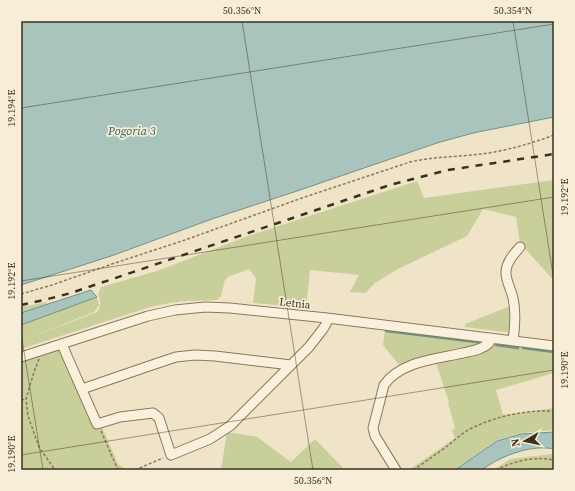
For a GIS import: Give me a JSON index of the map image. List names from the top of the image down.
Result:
{
  "streets": {
    "street": ["Letnia"]
  },
  "water": ["Pogoria 3"],
  "north": "left",
  "coordinates": [
    "50.356°N",
    "50.354°N",
    "19.194°E",
    "19.192°E",
    "19.190°E"
  ]
}
